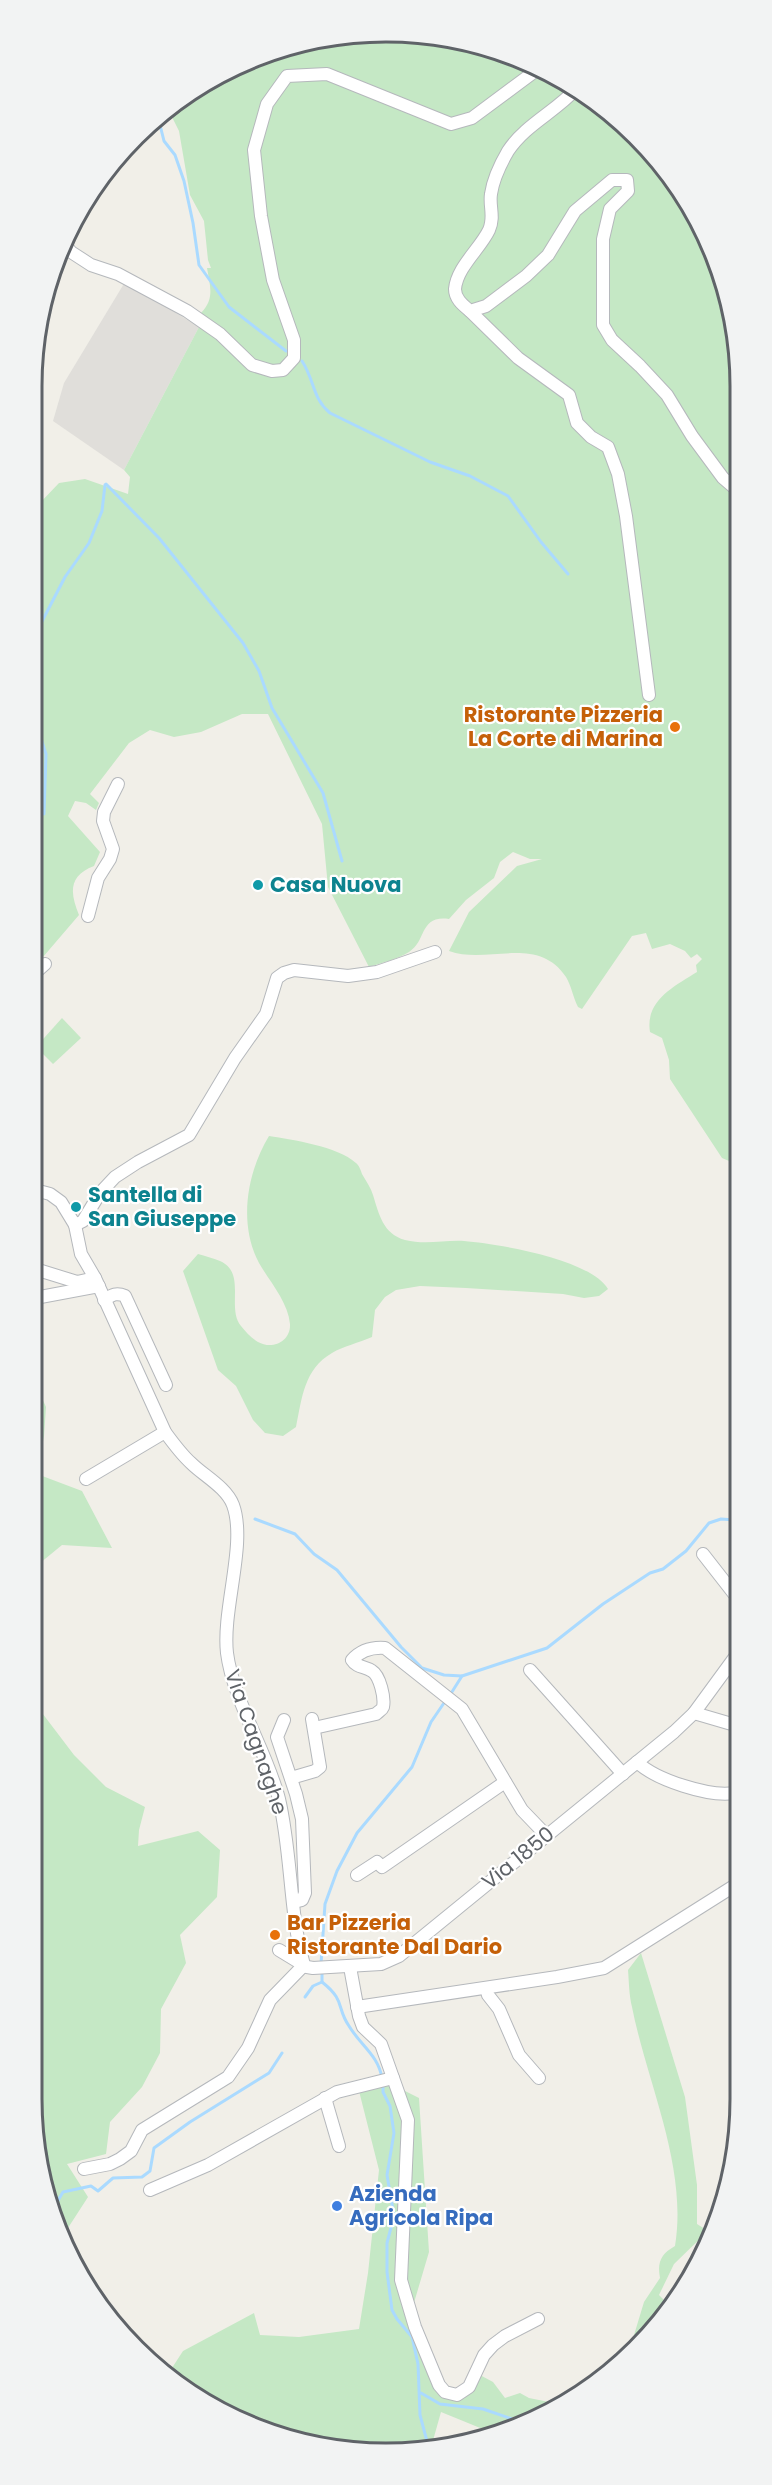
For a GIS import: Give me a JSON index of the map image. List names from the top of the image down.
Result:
{
  "streets": {
    "street": ["Via Cagnaghe", "Via 1850"]
  },
  "crossings": [
    ["Via Cagnaghe", "Via 1850"]
  ],
  "places": [
    "Ristorante Pizzeria La Corte di Marina",
    "Casa Nuova",
    "Santella di San Giuseppe",
    "Bar Pizzeria Ristorante Dal Dario",
    "Azienda Agricola Ripa"
  ]
}
